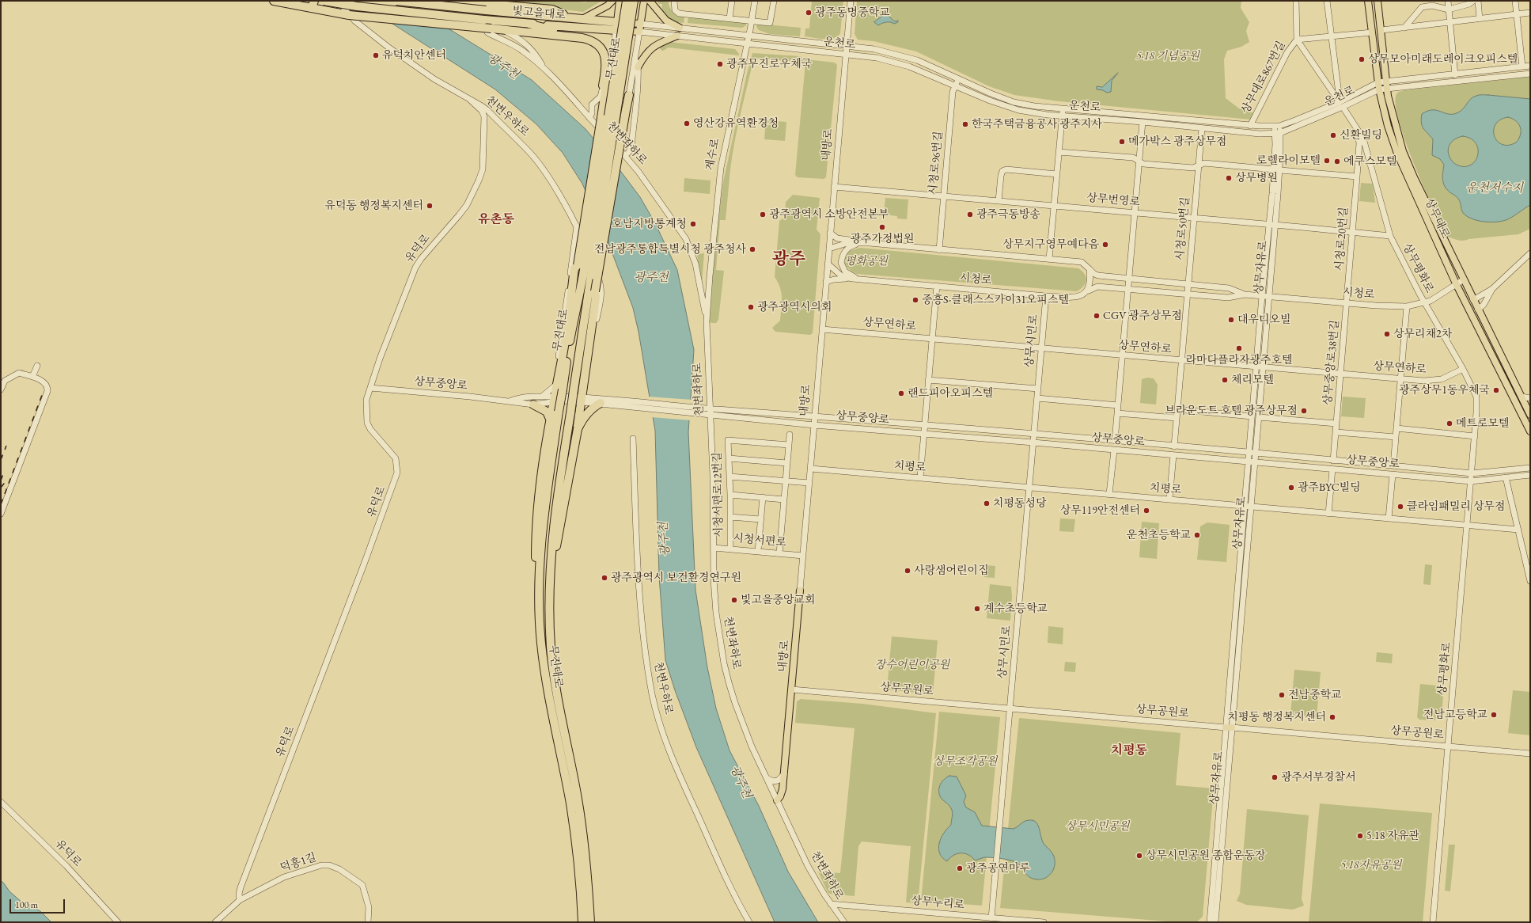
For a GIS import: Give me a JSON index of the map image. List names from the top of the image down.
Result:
{
  "streets": {
    "highway": ["빛고을대로", "무진대로"],
    "main road": ["내방로", "상무대로"],
    "street": [
      "운천로",
      "상무대로867번길",
      "천변우하로",
      "천변좌하로",
      "계수로",
      "시청로96번길",
      "상무번영로",
      "시청로50번길",
      "시청로20번길",
      "유덕로",
      "상무자유로",
      "상무평화로",
      "시청로",
      "상무연하로",
      "상무시민로",
      "상무중앙로38번길",
      "상무중앙로",
      "치평로",
      "시청서편로12번길",
      "시청서편로",
      "상무공원로",
      "덕흥1길",
      "상무누리로"
    ]
  },
  "crossings": [
    ["빛고을대로", "운천로"],
    ["빛고을대로", "무진대로"],
    ["운천로", "무진대로"],
    ["운천로", "상무대로867번길"],
    ["운천로", "내방로"],
    ["운천로", "계수로"],
    ["운천로", "시청로96번길"],
    ["운천로", "상무대로"],
    ["운천로", "시청로50번길"],
    ["운천로", "상무자유로"],
    ["운천로", "상무평화로"],
    ["무진대로", "상무중앙로"],
    ["상무대로867번길", "상무대로"],
    ["천변우하로", "유덕로"],
    ["천변우하로", "상무중앙로"],
    ["천변좌하로", "내방로"],
    ["천변좌하로", "계수로"],
    ["천변좌하로", "상무중앙로"],
    ["천변좌하로", "시청서편로"],
    ["천변좌하로", "상무누리로"],
    ["내방로", "상무번영로"],
    ["내방로", "시청로"],
    ["내방로", "상무연하로"],
    ["내방로", "상무중앙로"],
    ["내방로", "치평로"],
    ["내방로", "시청서편로"],
    ["내방로", "상무공원로"],
    ["시청로96번길", "상무번영로"],
    ["시청로96번길", "시청로"],
    ["상무번영로", "시청로50번길"],
    ["상무번영로", "시청로20번길"],
    ["상무번영로", "상무자유로"],
    ["상무번영로", "상무평화로"],
    ["상무대로", "시청로"],
    ["시청로50번길", "시청로"],
    ["시청로50번길", "상무연하로"],
    ["시청로50번길", "상무중앙로"],
    ["시청로20번길", "상무평화로"],
    ["시청로20번길", "시청로"],
    ["시청로20번길", "상무중앙로38번길"],
    ["유덕로", "상무중앙로"],
    ["유덕로", "덕흥1길"],
    ["상무자유로", "시청로"],
    ["상무자유로", "상무연하로"],
    ["상무자유로", "상무중앙로"],
    ["상무자유로", "치평로"],
    ["상무자유로", "상무공원로"],
    ["상무평화로", "시청로"],
    ["상무평화로", "상무연하로"],
    ["상무평화로", "상무중앙로"],
    ["상무평화로", "치평로"],
    ["상무평화로", "상무공원로"],
    ["시청로", "상무시민로"],
    ["시청로", "상무중앙로38번길"],
    ["상무연하로", "상무시민로"],
    ["상무연하로", "상무중앙로38번길"],
    ["상무시민로", "상무중앙로"],
    ["상무시민로", "치평로"],
    ["상무시민로", "상무공원로"],
    ["상무시민로", "상무누리로"],
    ["상무중앙로38번길", "상무중앙로"],
    ["시청서편로12번길", "시청서편로"]
  ],
  "districts": ["유촌동", "광주", "치평동"],
  "water": ["광주천", "운천저수지"],
  "parks": [
    "5·18 기념공원",
    "평화공원",
    "장수어린이공원",
    "상무조각공원",
    "상무시민공원",
    "5.18자유공원"
  ],
  "places": [
    "광주동명중학교",
    "유덕치안센터",
    "상무모아미래도레이크오피스텔",
    "광주무진로우체국",
    "영산강유역환경청",
    "한국주택금융공사 광주지사",
    "신환빌딩",
    "메가박스 광주상무점",
    "로렐라이모텔",
    "에쿠스모텔",
    "상무병원",
    "유덕동 행정복지센터",
    "광주광역시 소방안전본부",
    "광주극동방송",
    "호남지방통계청",
    "광주가정법원",
    "상무지구영무예다음",
    "전남광주통합특별시청 광주청사",
    "중흥S-클래스스카이31오피스텔",
    "광주광역시의회",
    "CGV 광주상무점",
    "대우디오빌",
    "상무리채2차",
    "라마다플라자광주호텔",
    "체리모텔",
    "광주상무1동우체국",
    "랜드피아오피스텔",
    "브라운도트 호텔 광주상무점",
    "메트로모텔",
    "광주BYC빌딩",
    "치평동성당",
    "클라임패밀리 상무점",
    "상무119안전센터",
    "운천초등학교",
    "사랑샘어린이집",
    "광주광역시 보건환경연구원",
    "빛고을중앙교회",
    "계수초등학교",
    "전남중학교",
    "전남고등학교",
    "치평동 행정복지센터",
    "광주서부경찰서",
    "5.18 자유관",
    "상무시민공원 종합운동장",
    "광주공연마루"
  ],
  "scale_bar": "100 m"
}
